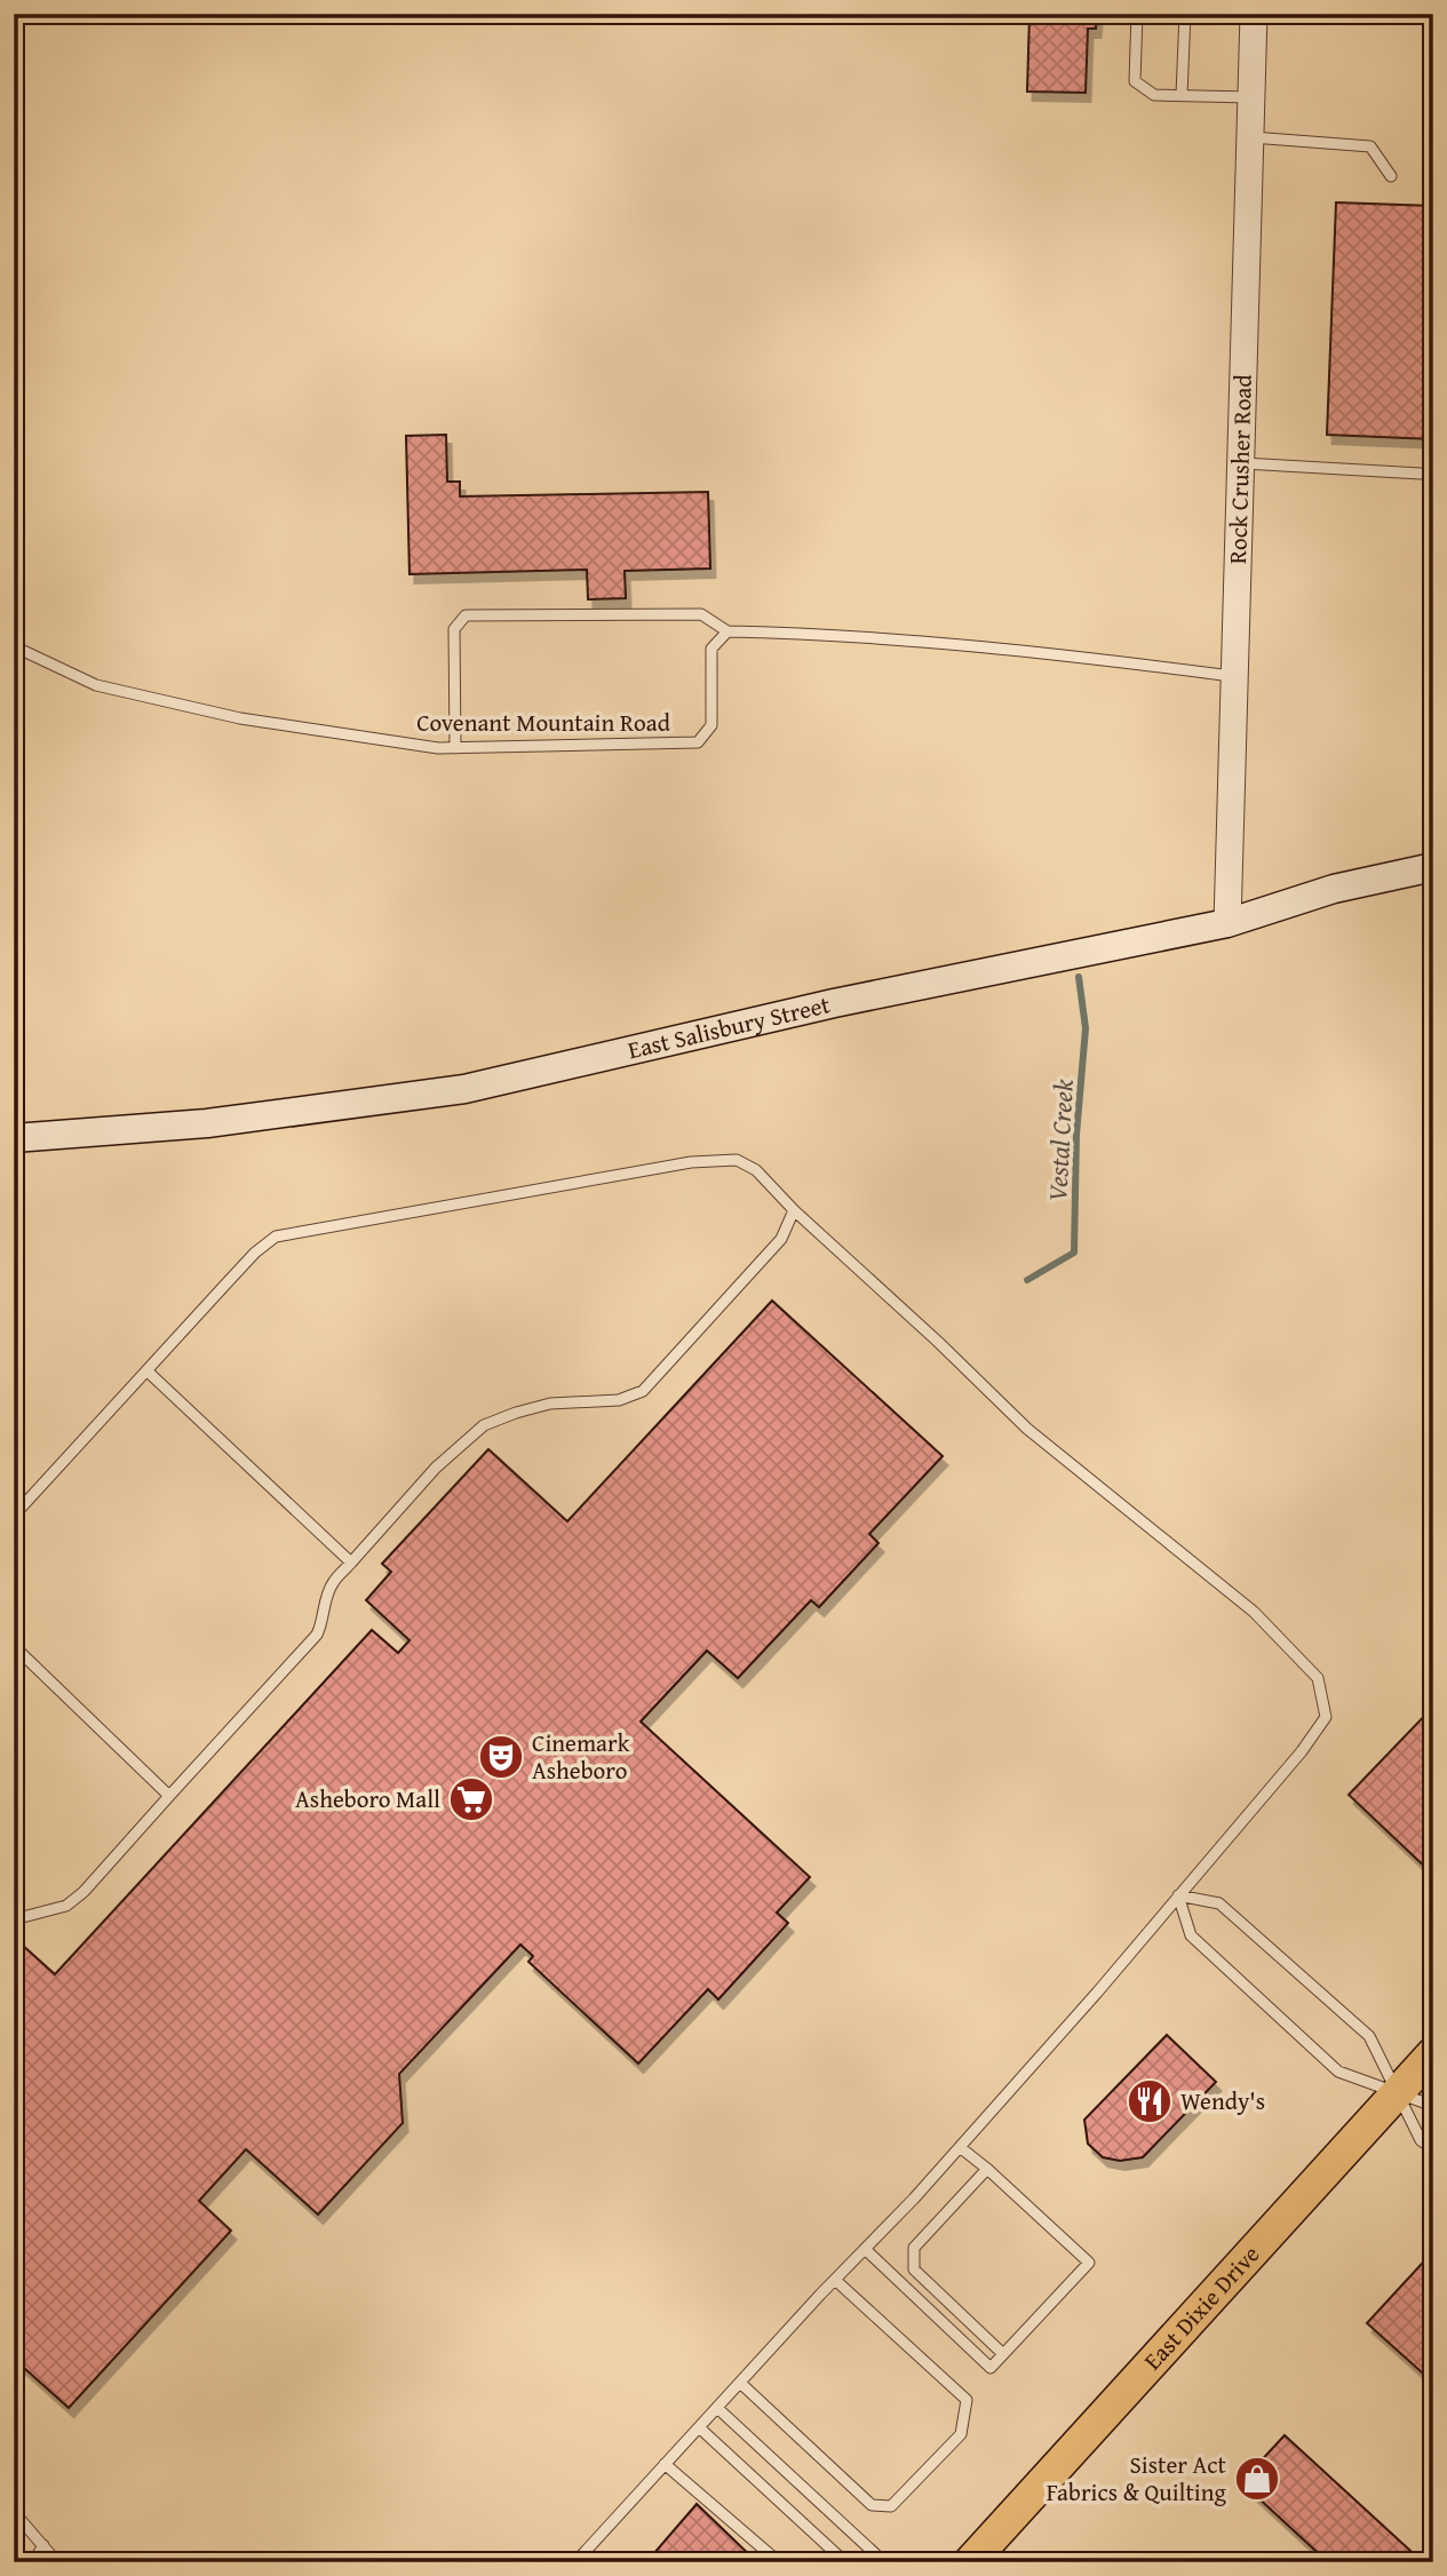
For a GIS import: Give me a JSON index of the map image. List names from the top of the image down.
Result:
{
  "streets": {
    "main road": ["East Salisbury Street", "East Dixie Drive"],
    "street": ["Rock Crusher Road"],
    "lane": ["Covenant Mountain Road"]
  },
  "crossings": [
    ["Rock Crusher Road", "East Salisbury Street"]
  ],
  "water": ["Vestal Creek"],
  "places": {
    "theatre": ["Cinemark Asheboro"],
    "supermarket": ["Asheboro Mall"],
    "restaurant": ["Wendy's"],
    "shop": ["Sister Act Fabrics & Quilting"]
  }
}
